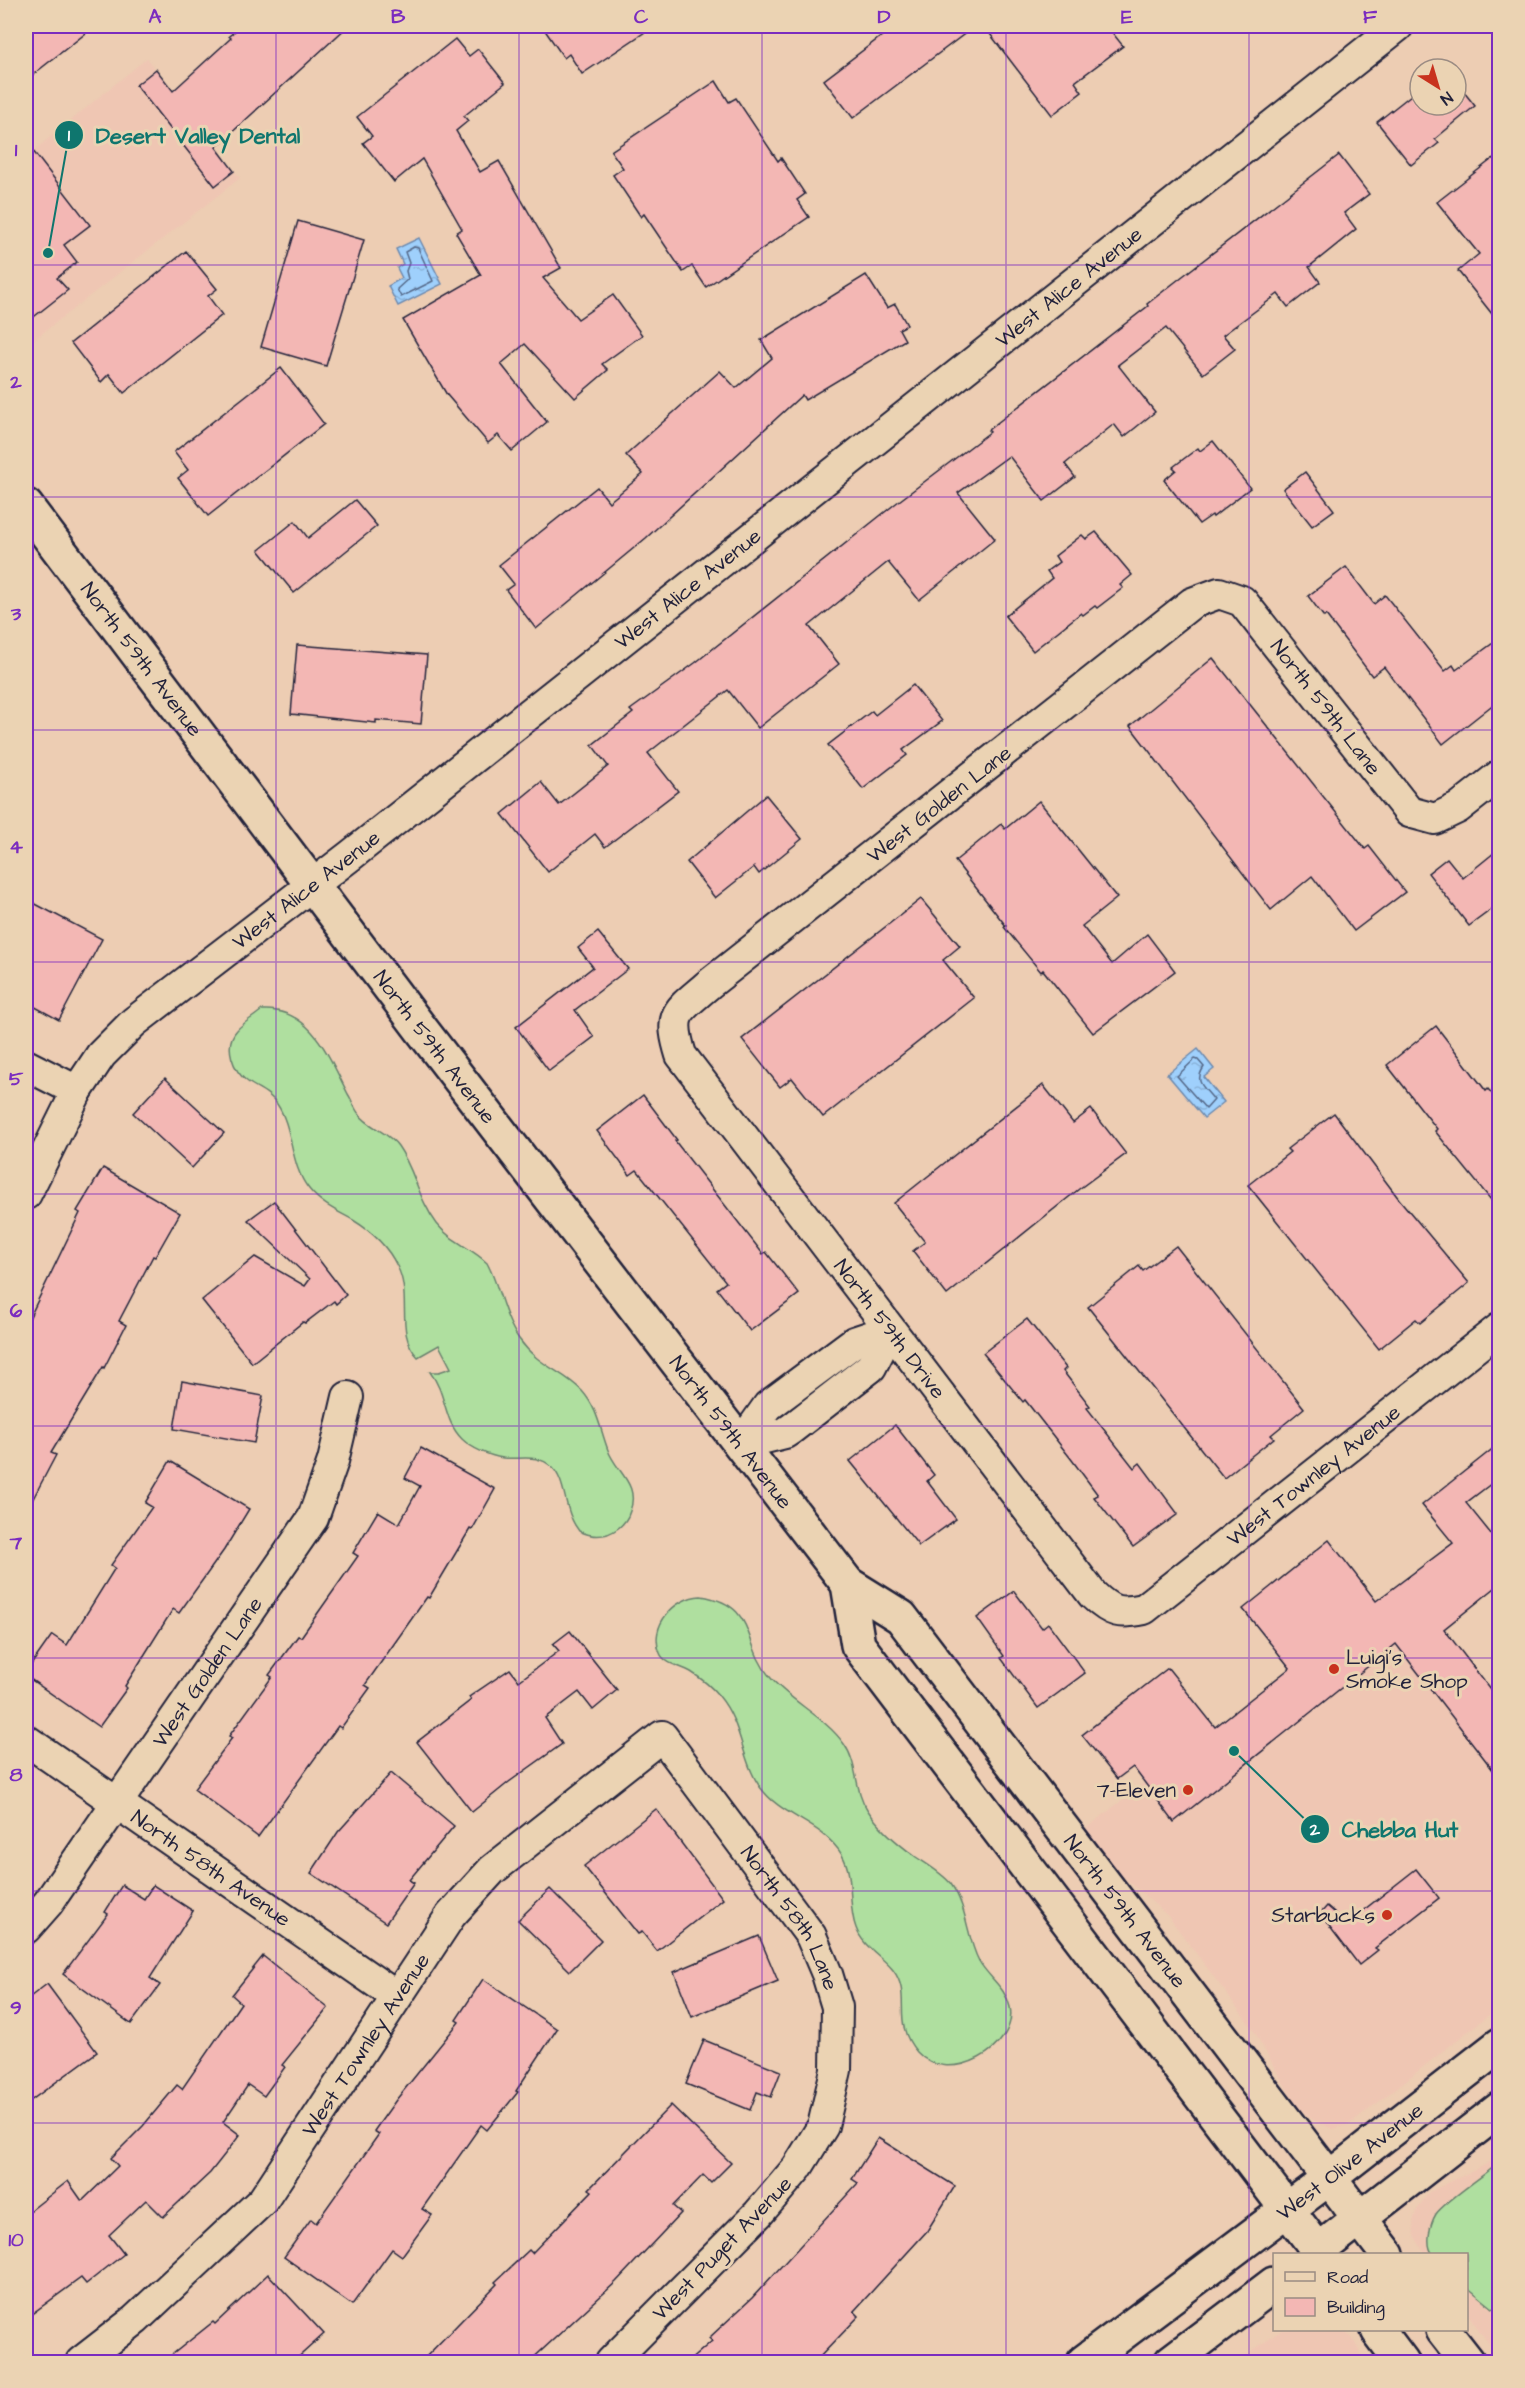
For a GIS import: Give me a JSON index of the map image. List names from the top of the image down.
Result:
{
  "streets": {
    "main road": ["North 59th Avenue", "West Olive Avenue"],
    "street": [
      "West Alice Avenue",
      "North 59th Lane",
      "West Golden Lane",
      "North 59th Drive",
      "West Townley Avenue",
      "North 58th Avenue",
      "North 58th Lane",
      "West Puget Avenue"
    ]
  },
  "crossings": [
    ["West Alice Avenue", "North 59th Avenue"],
    ["North 59th Avenue", "West Olive Avenue"],
    ["North 59th Lane", "West Golden Lane"],
    ["West Golden Lane", "North 59th Drive"],
    ["West Golden Lane", "North 58th Avenue"],
    ["North 59th Drive", "West Townley Avenue"],
    ["West Townley Avenue", "North 58th Avenue"],
    ["West Townley Avenue", "North 58th Lane"],
    ["North 58th Lane", "West Puget Avenue"]
  ],
  "places": [
    "Desert Valley Dental",
    "Luigi’s Smoke Shop",
    "Chebba Hut",
    "7-Eleven",
    "Starbucks"
  ],
  "legend": ["Road", "Building"],
  "north": "bottom right",
  "grid": {
    "columns": [
      "A",
      "B",
      "C",
      "D",
      "E",
      "F"
    ],
    "rows": [
      "1",
      "2",
      "3",
      "4",
      "5",
      "6",
      "7",
      "8",
      "9",
      "10"
    ]
  }
}
